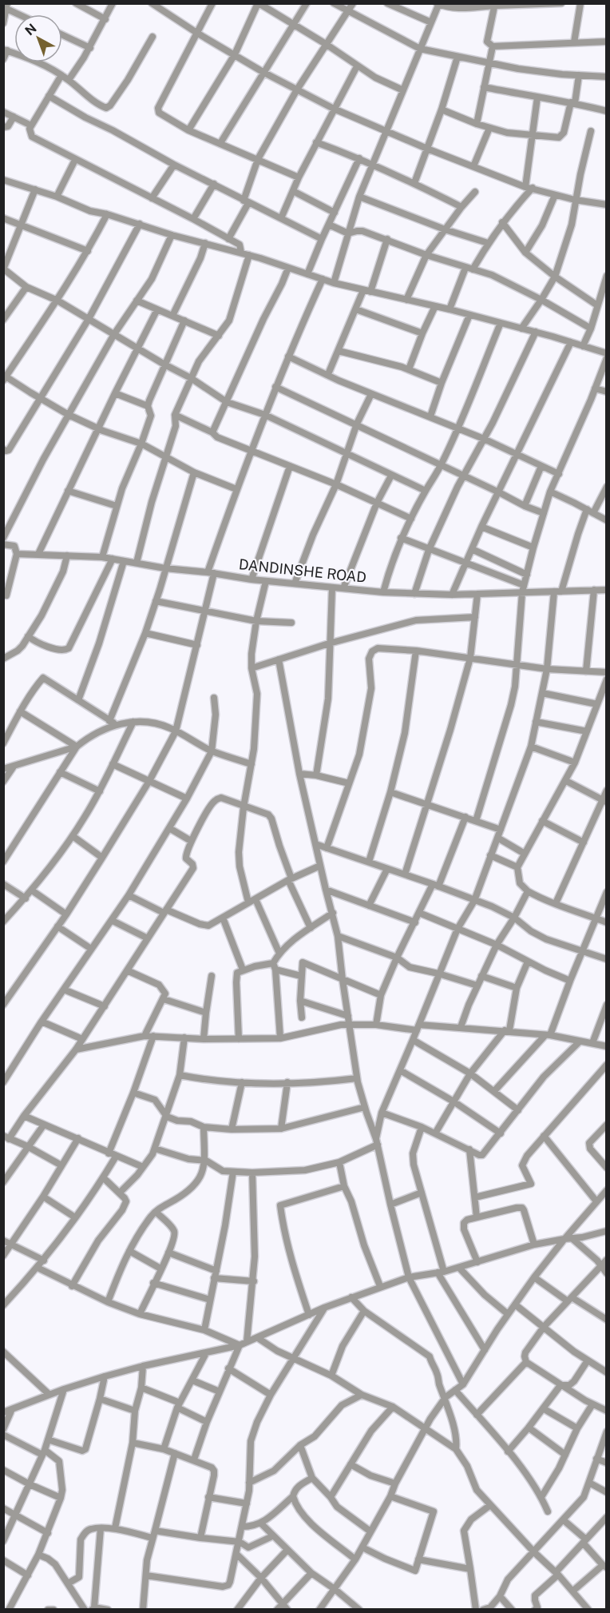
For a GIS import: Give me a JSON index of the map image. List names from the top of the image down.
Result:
{
  "streets": {
    "street": ["DANDINSHE ROAD"]
  },
  "north": "top left"
}
